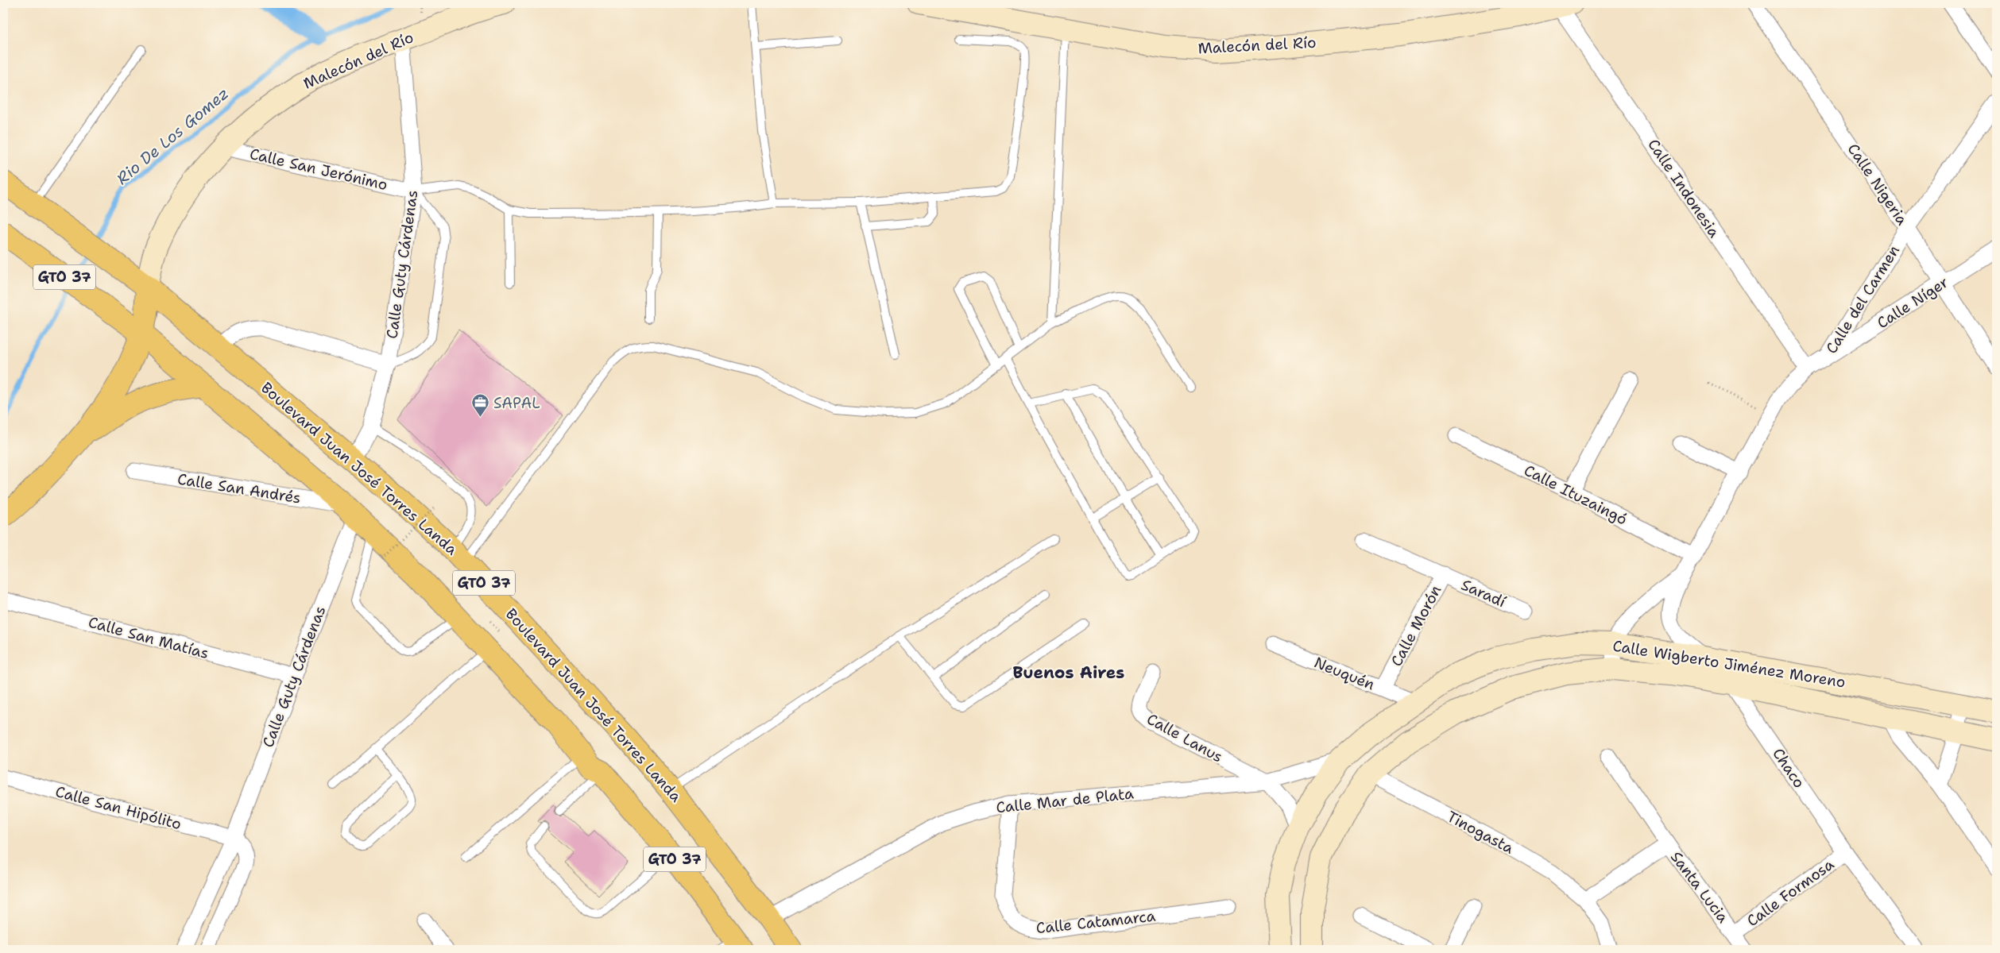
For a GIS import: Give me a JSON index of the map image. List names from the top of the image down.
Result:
{
  "streets": {
    "main road": ["GTO 37", "Boulevard Juan José Torres Landa"],
    "street": [
      "Malecón del Río",
      "Calle San Jerónimo",
      "Calle Nigeria",
      "Calle Indonesia",
      "Calle Guty Cárdenas",
      "Calle del Carmen",
      "Calle Níger",
      "Calle San Andrés",
      "Calle Ituzaingó",
      "Saradí",
      "Calle Morón",
      "Calle San Matías",
      "Calle Wigberto Jiménez Moreno",
      "Neuquén",
      "Calle Lanus",
      "Chaco",
      "Calle Mar de Plata",
      "Calle San Hipólito",
      "Tinogasta",
      "Santa Lucia",
      "Calle Formosa",
      "Calle Catamarca"
    ]
  },
  "crossings": [
    ["Malecón del Río", "Calle San Jerónimo"],
    ["Malecón del Río", "Calle Indonesia"],
    ["Malecón del Río", "Calle Guty Cárdenas"],
    ["Malecón del Río", "Boulevard Juan José Torres Landa"],
    ["Calle San Jerónimo", "Calle Guty Cárdenas"],
    ["Calle Nigeria", "Calle del Carmen"],
    ["Calle Nigeria", "Calle Níger"],
    ["Calle Indonesia", "Calle del Carmen"],
    ["Calle Guty Cárdenas", "GTO 37"],
    ["Calle Guty Cárdenas", "Boulevard Juan José Torres Landa"],
    ["Calle Guty Cárdenas", "Calle San Andrés"],
    ["Calle Guty Cárdenas", "Calle San Matías"],
    ["Calle Guty Cárdenas", "Calle San Hipólito"],
    ["GTO 37", "Calle San Andrés"],
    ["Calle del Carmen", "Calle Níger"],
    ["Calle del Carmen", "Calle Ituzaingó"],
    ["Calle del Carmen", "Calle Wigberto Jiménez Moreno"],
    ["Boulevard Juan José Torres Landa", "Calle Mar de Plata"],
    ["Saradí", "Calle Morón"],
    ["Calle Morón", "Neuquén"],
    ["Calle Wigberto Jiménez Moreno", "Neuquén"],
    ["Calle Wigberto Jiménez Moreno", "Chaco"],
    ["Calle Wigberto Jiménez Moreno", "Calle Mar de Plata"],
    ["Calle Wigberto Jiménez Moreno", "Tinogasta"],
    ["Calle Lanus", "Calle Mar de Plata"],
    ["Chaco", "Calle Formosa"],
    ["Calle Mar de Plata", "Calle Catamarca"],
    ["Santa Lucia", "Calle Formosa"]
  ],
  "districts": ["Buenos Aires"],
  "water": ["Rio De Los Gomez"],
  "places": {
    "office": ["SAPAL"]
  }
}
